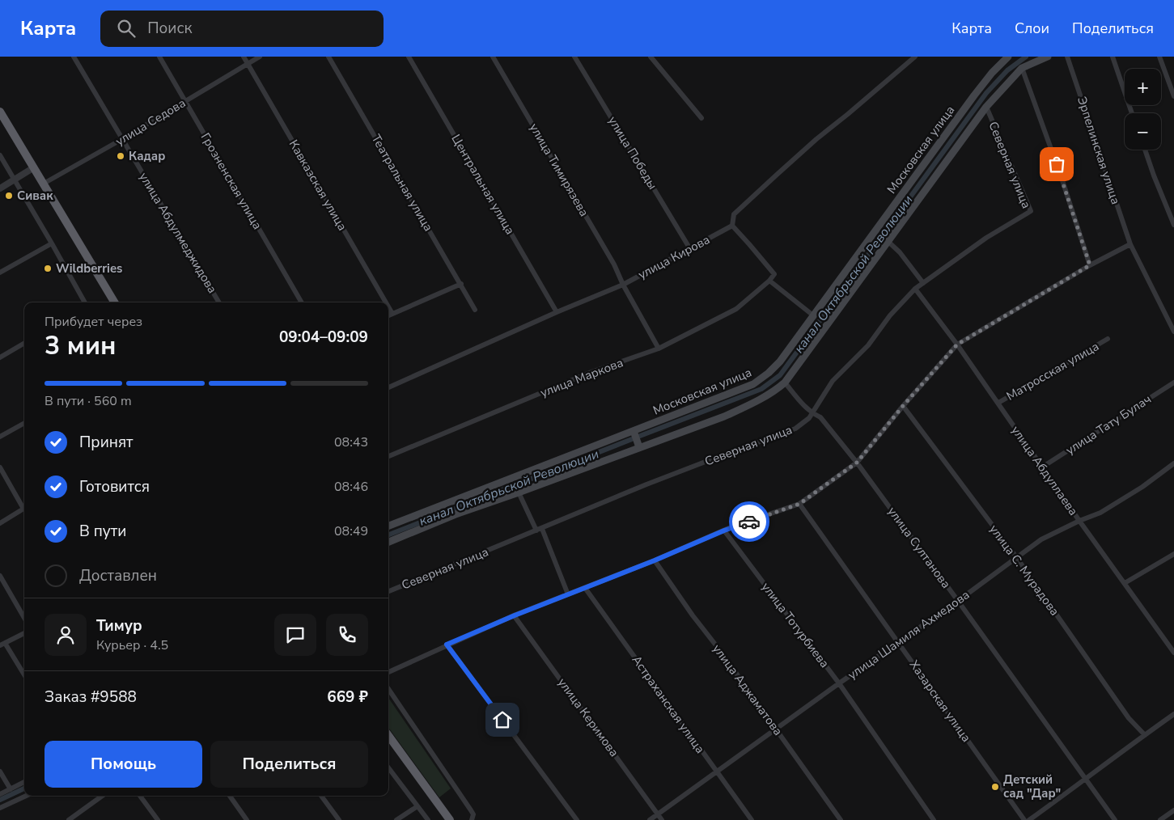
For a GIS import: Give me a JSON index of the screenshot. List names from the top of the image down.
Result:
{
  "streets": {
    "main road": ["Московская улица"],
    "street": [
      "улица Седова",
      "Эрпелинская улица",
      "улица Победы",
      "Северная улица",
      "улица Тимирязева",
      "Грозненская улица",
      "Театральная улица",
      "Центральная улица",
      "Кавказская улица",
      "улица Абдулмеджидова",
      "улица Кирова",
      "Матросская улица",
      "улица Маркова",
      "улица Тату Булач",
      "улица Абдуллаева",
      "улица Султанова",
      "улица С. Мурадова",
      "улица Тотурбиева",
      "улица Шамиля Ахмедова",
      "улица Аджаматова",
      "Хазарская улица",
      "Астраханская улица",
      "улица Керимова"
    ]
  },
  "crossings": [
    ["улица Седова", "Грозненская улица"],
    ["улица Седова", "Кавказская улица"],
    ["улица Седова", "улица Абдулмеджидова"],
    ["улица Победы", "улица Кирова"],
    ["Северная улица", "улица Абдуллаева"],
    ["Северная улица", "улица Султанова"],
    ["улица Тимирязева", "улица Кирова"],
    ["улица Тимирязева", "улица Маркова"],
    ["Центральная улица", "улица Кирова"],
    ["Матросская улица", "улица Абдуллаева"],
    ["улица Тату Булач", "улица Абдуллаева"],
    ["улица Абдуллаева", "улица Шамиля Ахмедова"],
    ["улица Султанова", "улица Шамиля Ахмедова"],
    ["улица С. Мурадова", "улица Шамиля Ахмедова"],
    ["улица Тотурбиева", "улица Шамиля Ахмедова"],
    ["улица Шамиля Ахмедова", "улица Аджаматова"],
    ["улица Шамиля Ахмедова", "Хазарская улица"],
    ["улица Шамиля Ахмедова", "Астраханская улица"],
    ["улица Шамиля Ахмедова", "улица Керимова"]
  ],
  "water": ["канал Октябрьской Революции"],
  "places": [
    "Кадар",
    "Сивак",
    "Wildberries",
    "Детский сад \"Дар\""
  ],
  "page": {
    "header": "Карта",
    "search": "Поиск",
    "nav": ["Карта", "Слои", "Поделиться"],
    "map_buttons": ["+", "−"],
    "heading": ["3 мин", "Прибудет через", "09:04–09:09"],
    "panel": [
      "Тимур",
      "Курьер · 4.5",
      "Заказ #9588",
      "669 ₽"
    ],
    "bar": "В пути · 560 m",
    "list": [
      ["Принят", "08:43"],
      ["Готовится", "08:46"],
      ["В пути", "08:49"],
      "Доставлен"
    ],
    "buttons": ["Помощь", "Поделиться"]
  }
}
